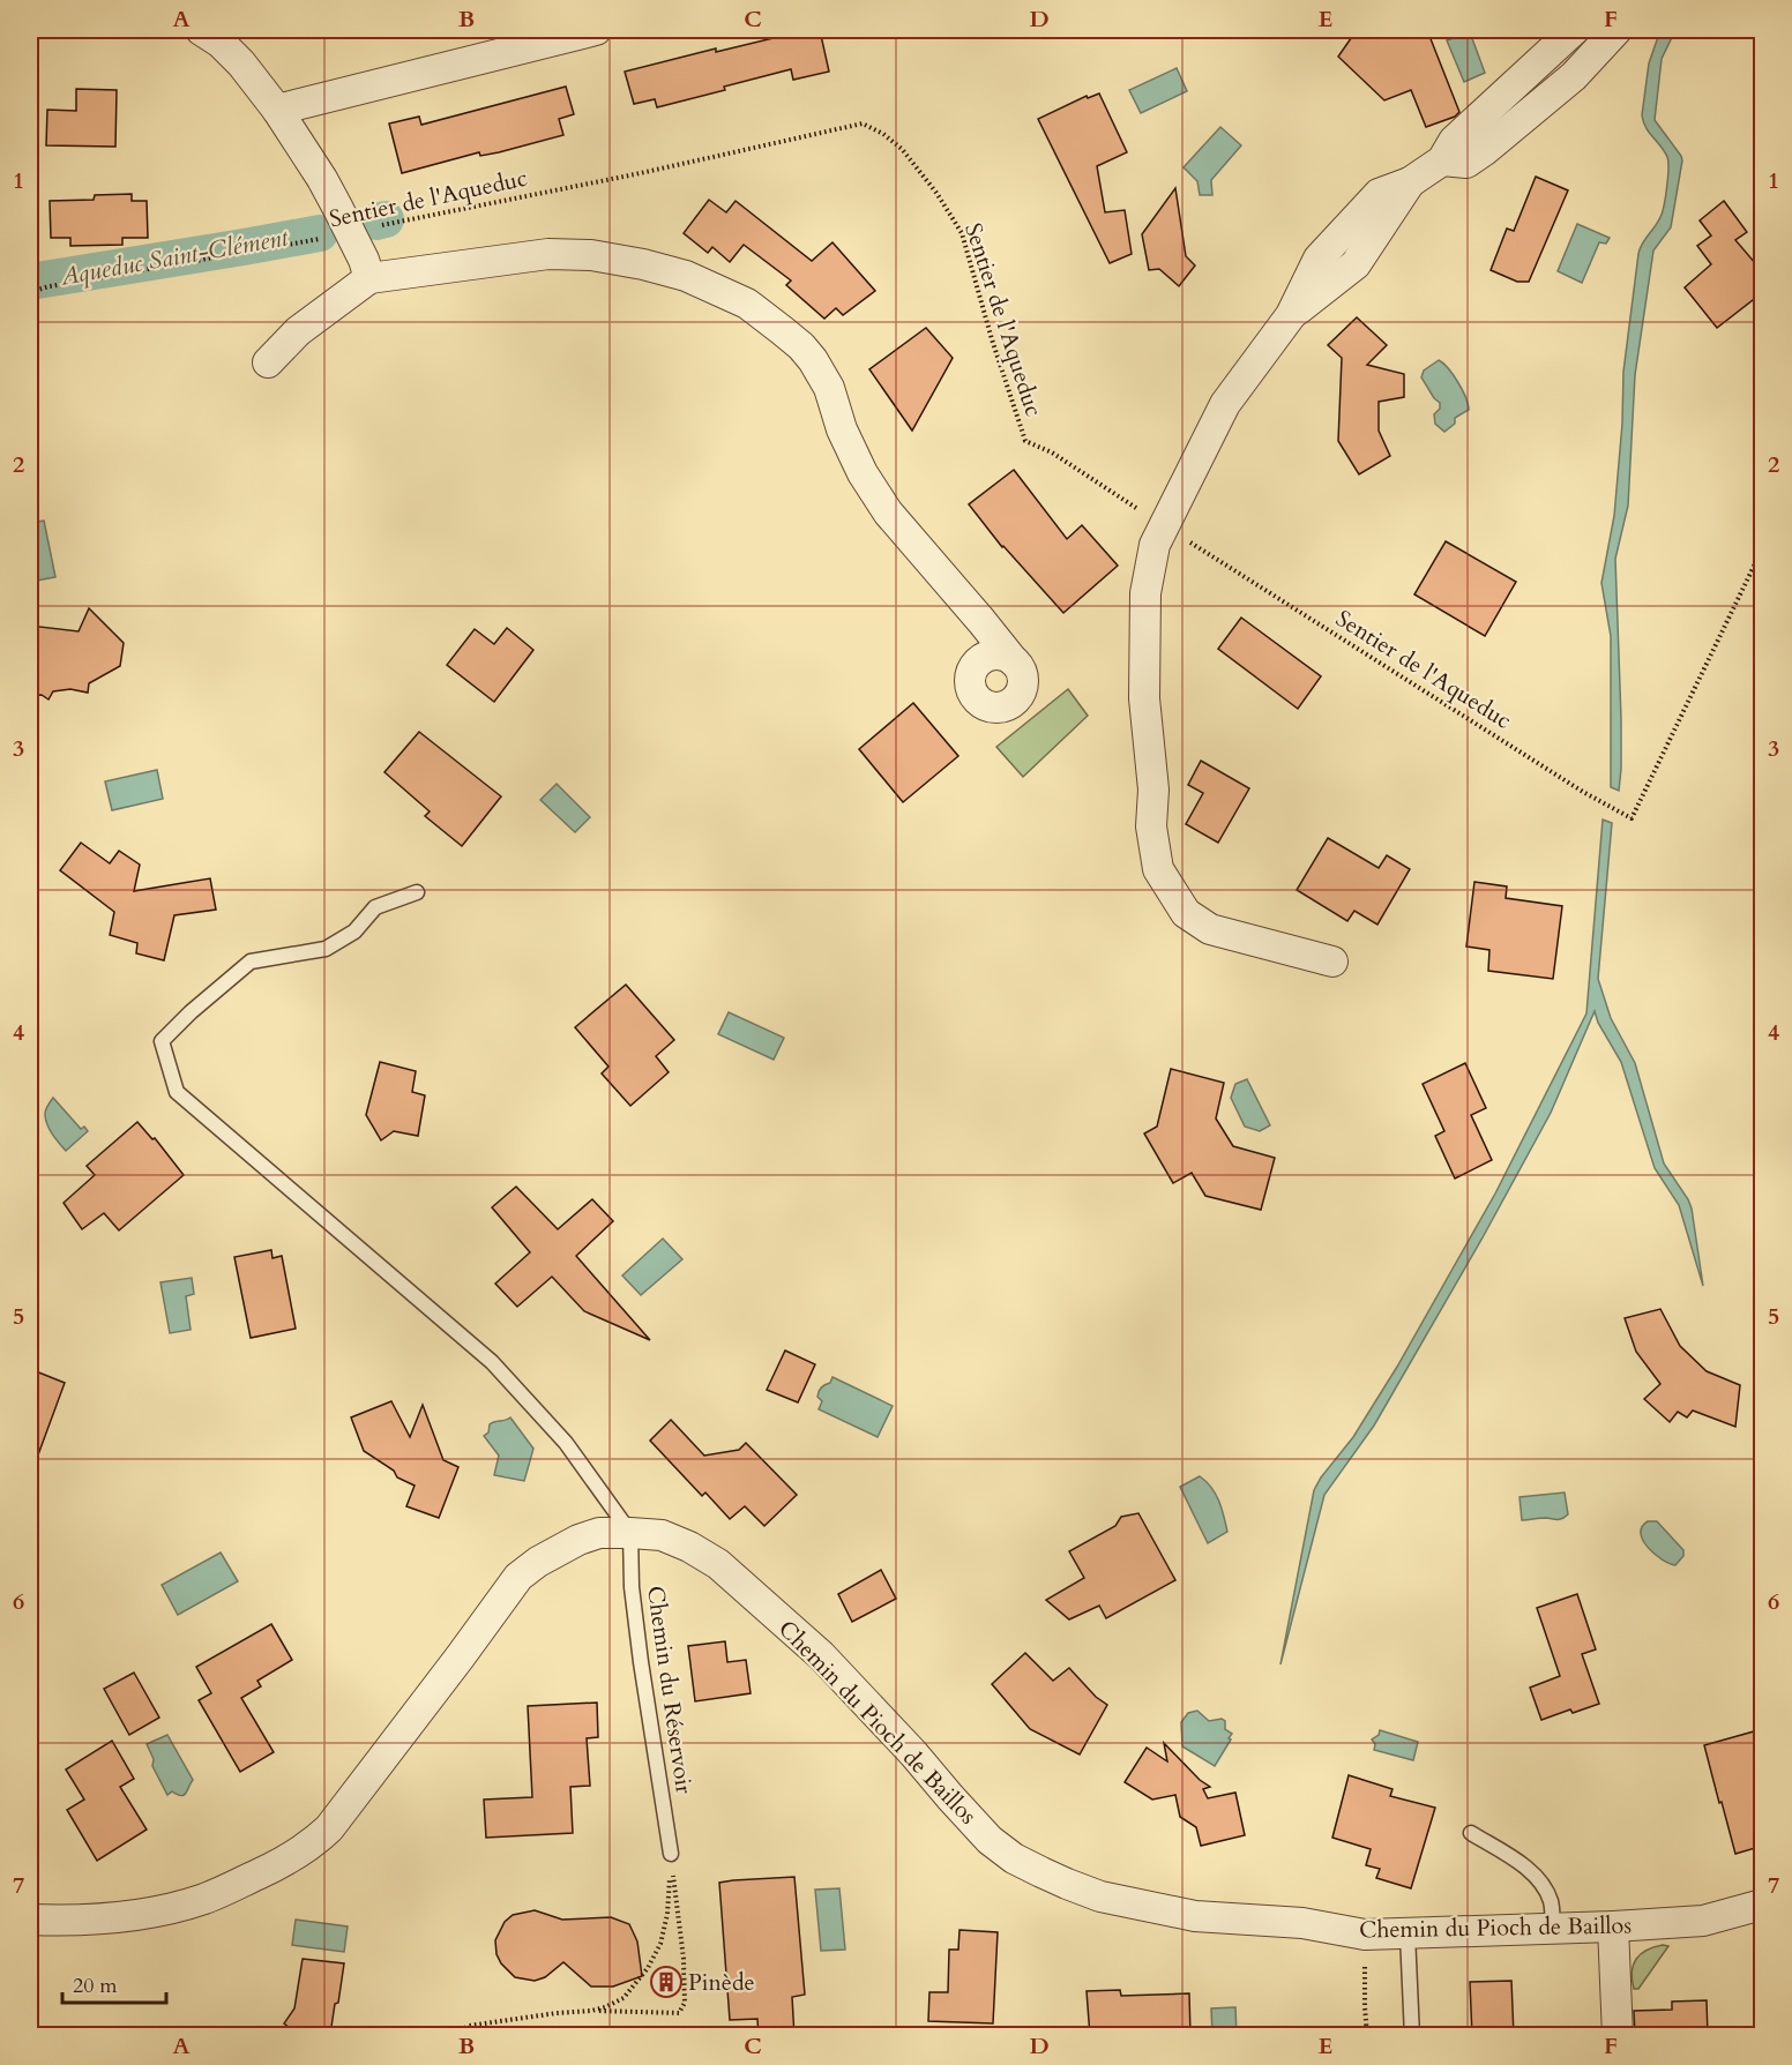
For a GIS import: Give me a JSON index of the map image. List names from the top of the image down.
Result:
{
  "streets": {
    "street": ["Chemin du Pioch de Baillos"],
    "lane": ["Chemin du Réservoir"],
    "path": ["Sentier de l'Aqueduc"]
  },
  "crossings": [
    ["Chemin du Réservoir", "Chemin du Pioch de Baillos"]
  ],
  "water": ["Aqueduc Saint-Clément"],
  "places": {
    "building": ["Pinède"]
  },
  "scale_bar": "20 m",
  "grid": {
    "columns": [
      "A",
      "B",
      "C",
      "D",
      "E",
      "F"
    ],
    "rows": [
      "1",
      "2",
      "3",
      "4",
      "5",
      "6",
      "7"
    ]
  }
}
